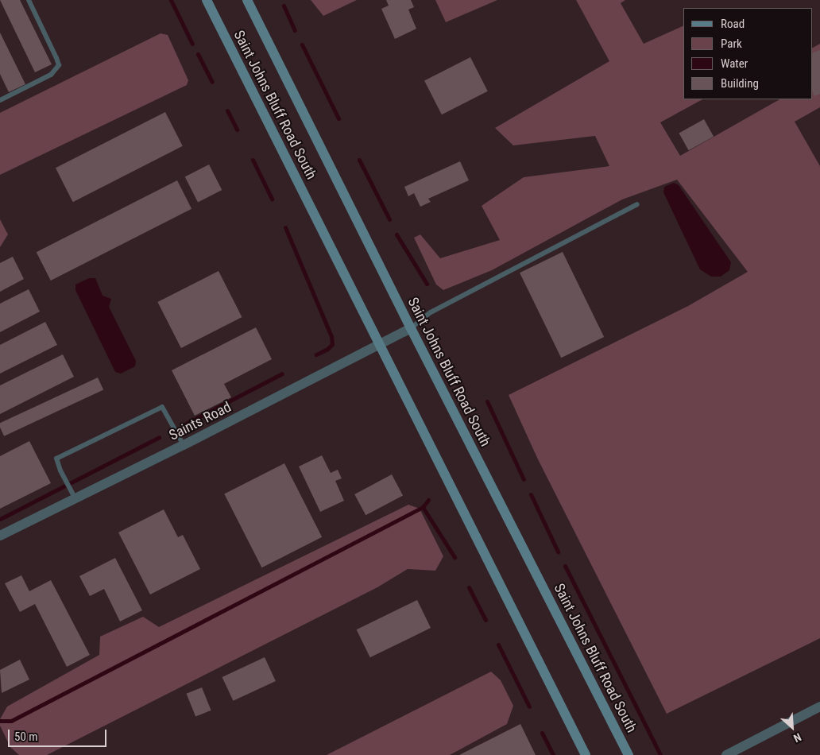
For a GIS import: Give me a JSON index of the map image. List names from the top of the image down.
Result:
{
  "streets": {
    "main road": ["Saint Johns Bluff Road South"],
    "street": ["Saints Road"]
  },
  "crossings": [
    ["Saint Johns Bluff Road South", "Saints Road"]
  ],
  "legend": [
    "Road",
    "Park",
    "Water",
    "Building"
  ],
  "scale_bar": "50 m",
  "north": "bottom right"
}
